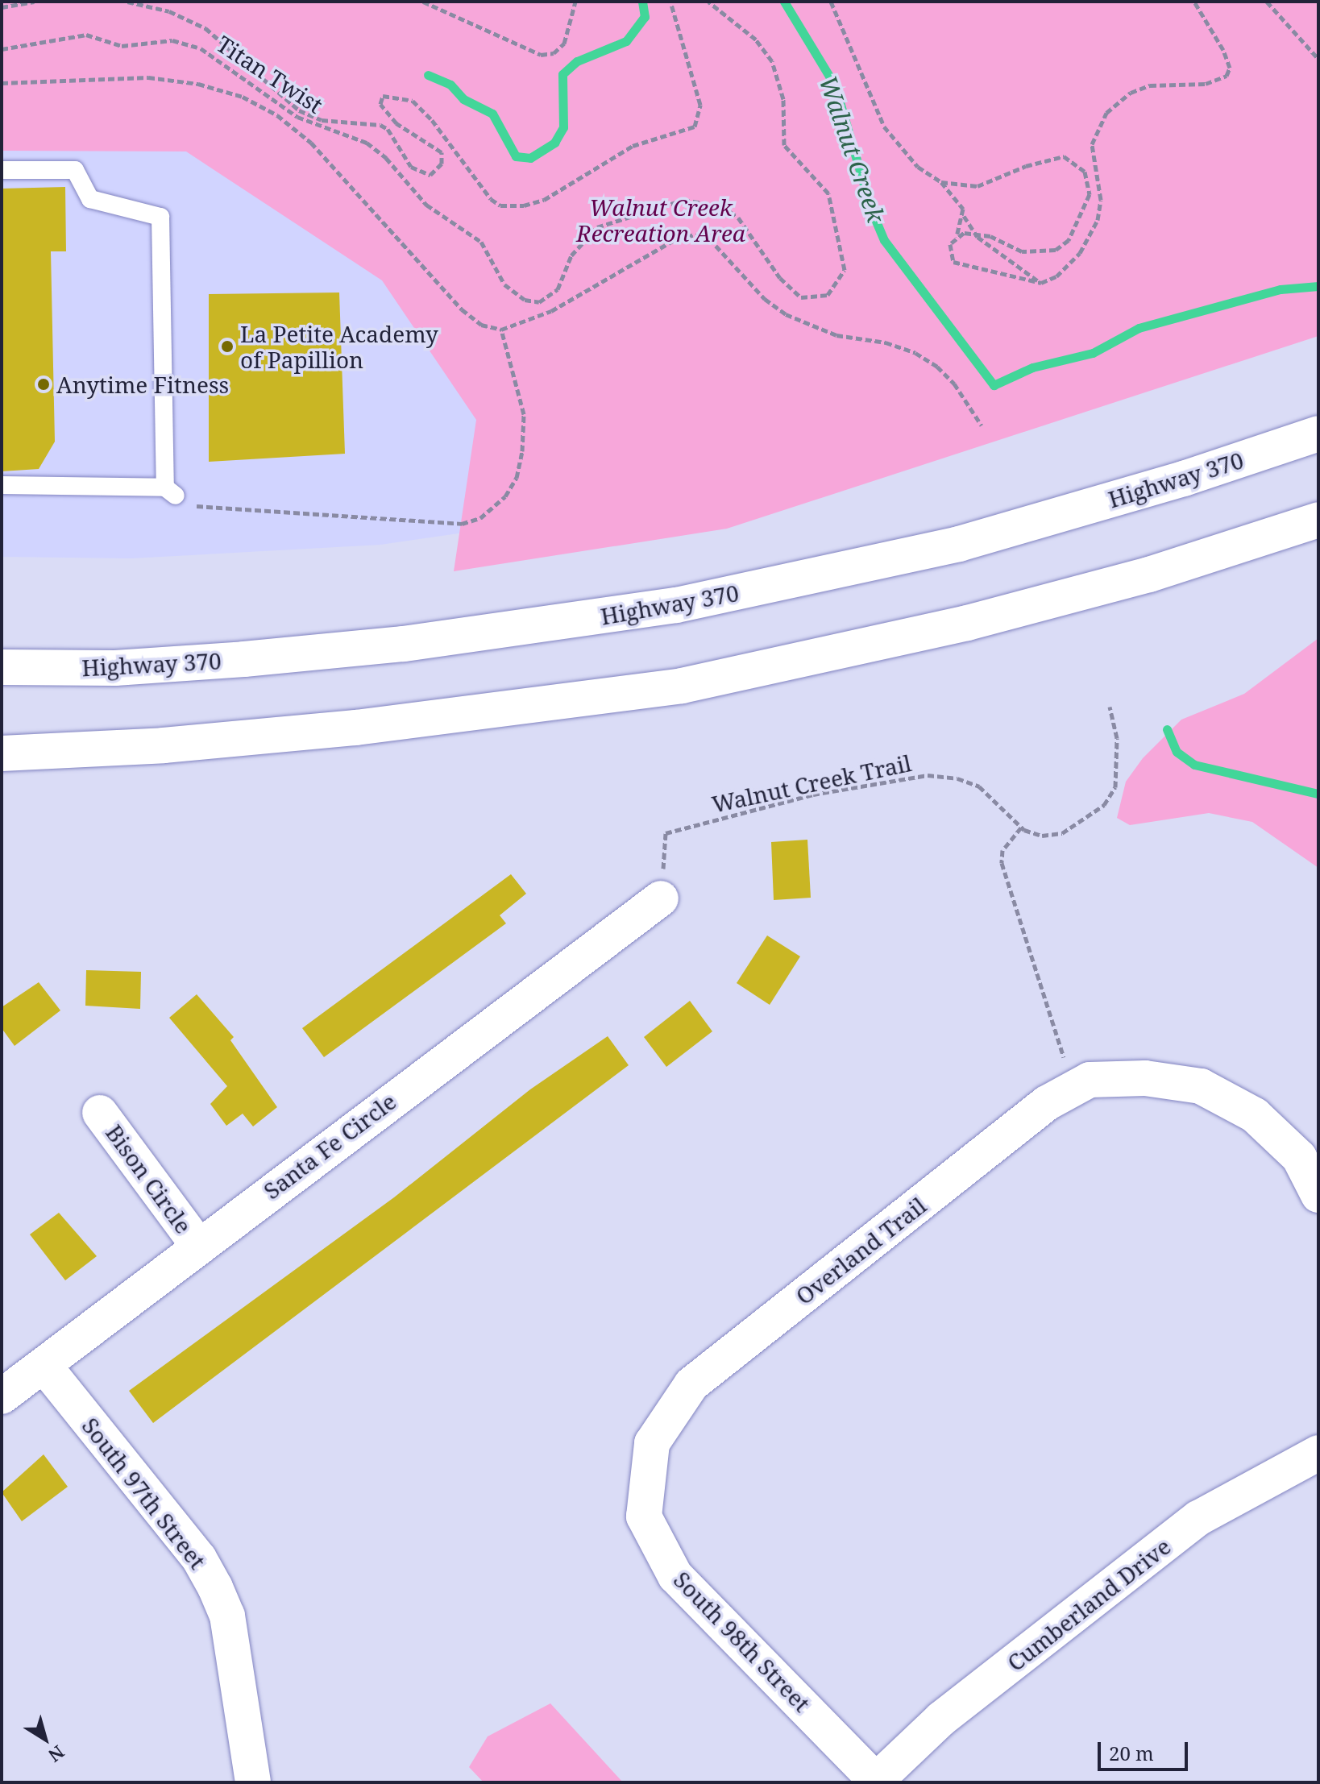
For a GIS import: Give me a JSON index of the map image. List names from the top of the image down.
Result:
{
  "streets": {
    "main road": [
      "Highway 370",
      "Santa Fe Circle",
      "Bison Circle",
      "Overland Trail",
      "South 97th Street",
      "Cumberland Drive",
      "South 98th Street"
    ],
    "path": ["Titan Twist", "Walnut Creek Trail"]
  },
  "crossings": [
    ["Santa Fe Circle", "Bison Circle"],
    ["Santa Fe Circle", "South 97th Street"],
    ["Overland Trail", "South 98th Street"],
    ["Cumberland Drive", "South 98th Street"]
  ],
  "water": ["Walnut Creek"],
  "parks": ["Walnut Creek Recreation Area"],
  "places": ["La Petite Academy of Papillion", "Anytime Fitness"],
  "scale_bar": "20 m",
  "north": "bottom right"
}
